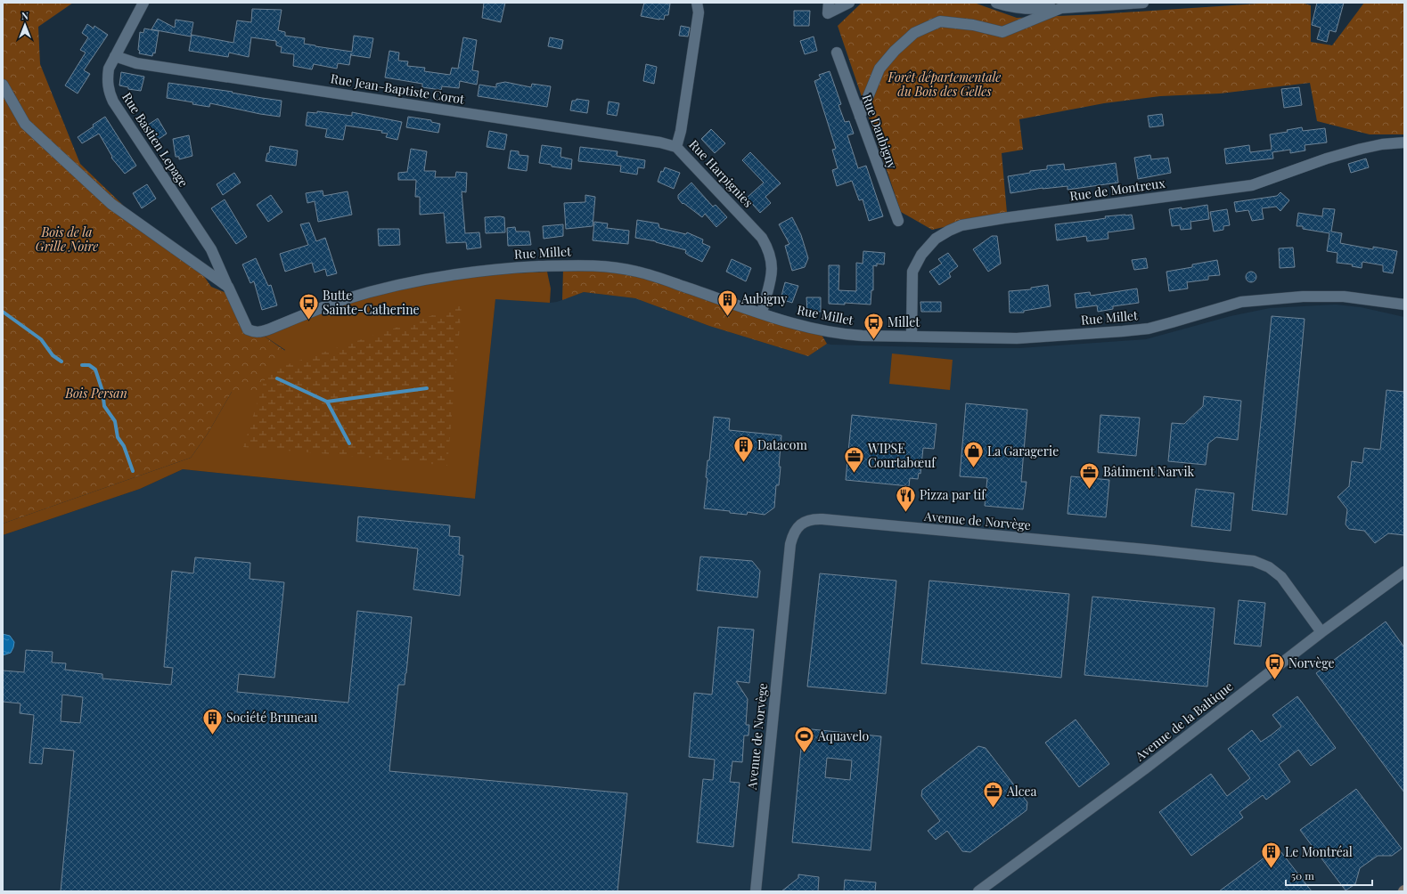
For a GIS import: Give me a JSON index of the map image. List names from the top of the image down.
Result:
{
  "streets": {
    "street": [
      "Rue Jean-Baptiste Corot",
      "Rue Daubigny",
      "Rue Bastien Lepage",
      "Rue Harpignies",
      "Rue de Montreux",
      "Rue Millet",
      "Avenue de Norvège",
      "Avenue de la Baltique"
    ]
  },
  "crossings": [
    ["Rue Jean-Baptiste Corot", "Rue Bastien Lepage"],
    ["Rue Jean-Baptiste Corot", "Rue Harpignies"],
    ["Rue Bastien Lepage", "Rue Millet"],
    ["Rue Harpignies", "Rue Millet"],
    ["Rue de Montreux", "Rue Millet"],
    ["Avenue de Norvège", "Avenue de la Baltique"]
  ],
  "parks": ["Forêt départementale du Bois des Gelles", "Bois de la Grille Noire", "Bois Persan"],
  "places": {
    "building": [
      "Aubigny",
      "Datacom",
      "Société Bruneau",
      "Le Montréal"
    ],
    "bus stop": ["Butte Sainte-Catherine", "Millet", "Norvège"],
    "shop": ["La Garagerie"],
    "office": ["WIPSE Courtabœuf", "Bâtiment Narvik", "Alcea"],
    "restaurant": ["Pizza par tif"],
    "sports": ["Aquavelo"]
  },
  "scale_bar": "50 m",
  "north": "top"
}
